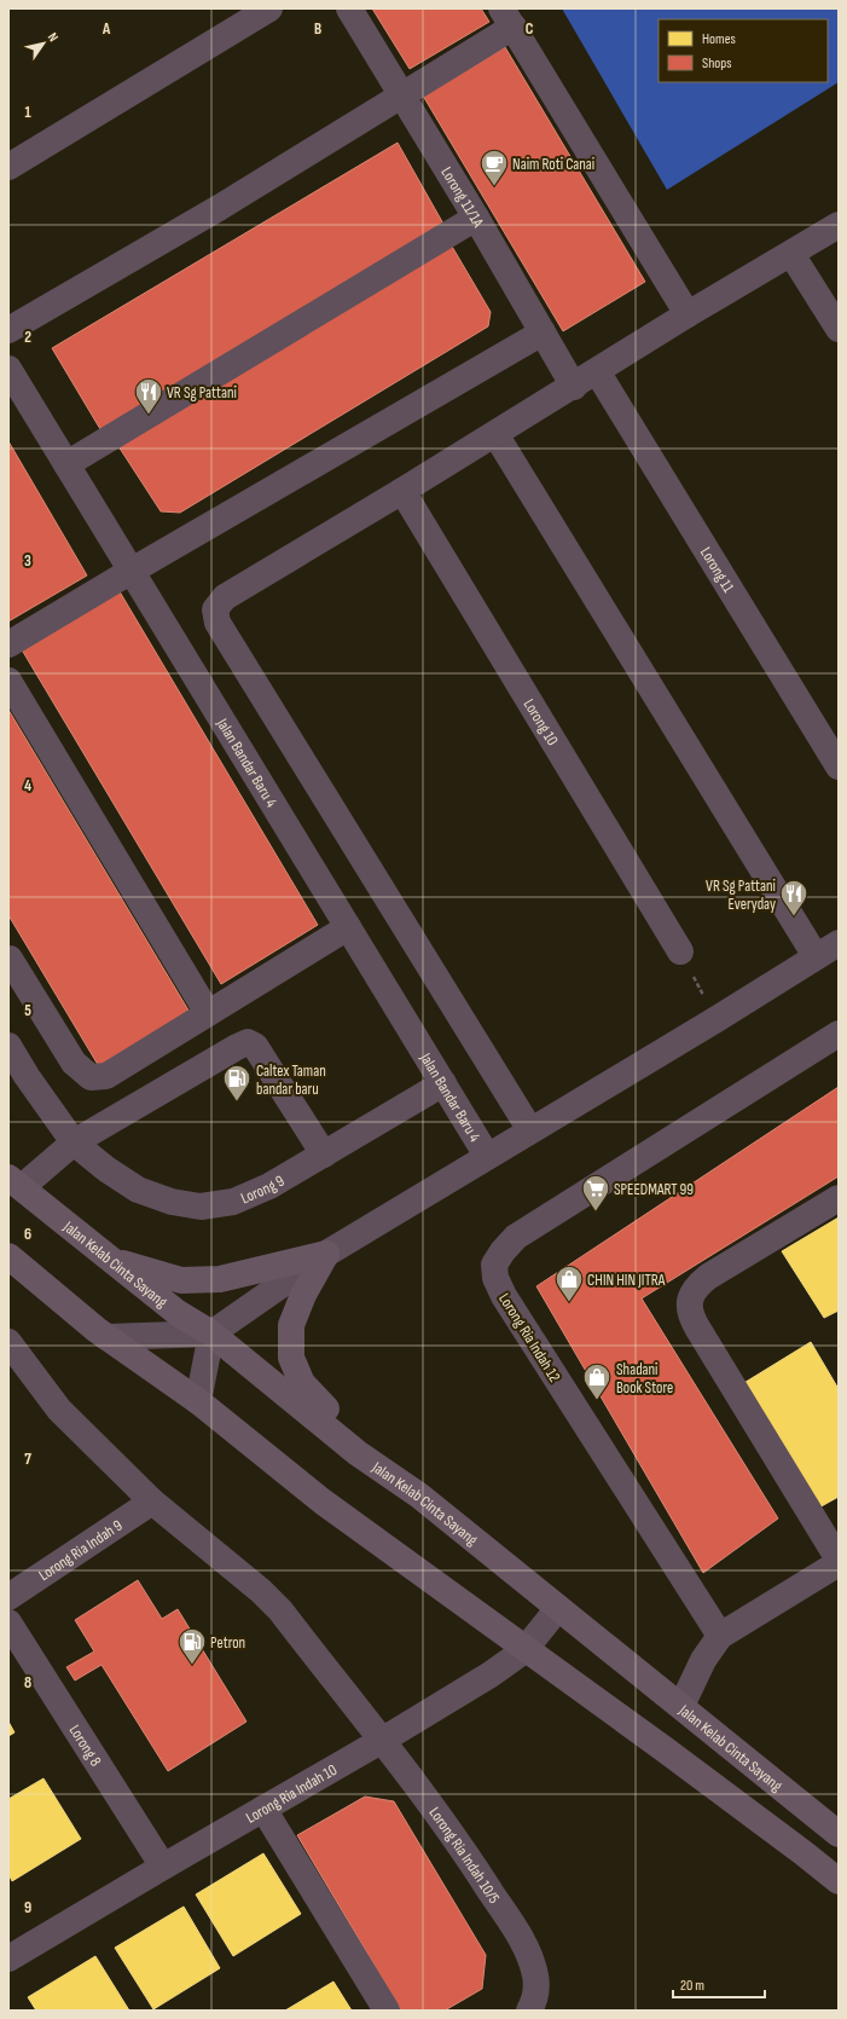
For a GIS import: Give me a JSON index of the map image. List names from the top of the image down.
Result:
{
  "streets": {
    "main road": ["Jalan Kelab Cinta Sayang"],
    "street": [
      "Lorong 11/1A",
      "Lorong 11",
      "Lorong 10",
      "Jalan Bandar Baru 4",
      "Lorong 9",
      "Lorong Ria Indah 12",
      "Lorong Ria Indah 9",
      "Lorong 8",
      "Lorong Ria Indah 10",
      "Lorong Ria Indah 10/5"
    ]
  },
  "crossings": [
    ["Jalan Bandar Baru 4", "Lorong 9"],
    ["Jalan Kelab Cinta Sayang", "Lorong Ria Indah 10"],
    ["Lorong Ria Indah 9", "Lorong Ria Indah 10/5"],
    ["Lorong 8", "Lorong Ria Indah 10"],
    ["Lorong Ria Indah 10", "Lorong Ria Indah 10/5"]
  ],
  "places": {
    "cafe": ["Naim Roti Canai"],
    "restaurant": ["VR Sg Pattani", "VR Sg Pattani Everyday"],
    "fuel station": ["Caltex Taman bandar baru", "Petron"],
    "supermarket": ["SPEEDMART 99"],
    "shop": ["CHIN HIN JITRA", "Shadani Book Store"]
  },
  "legend": ["Homes", "Shops"],
  "scale_bar": "20 m",
  "north": "top right",
  "grid": {
    "columns": ["A", "B", "C"],
    "rows": [
      "1",
      "2",
      "3",
      "4",
      "5",
      "6",
      "7",
      "8",
      "9"
    ]
  }
}
